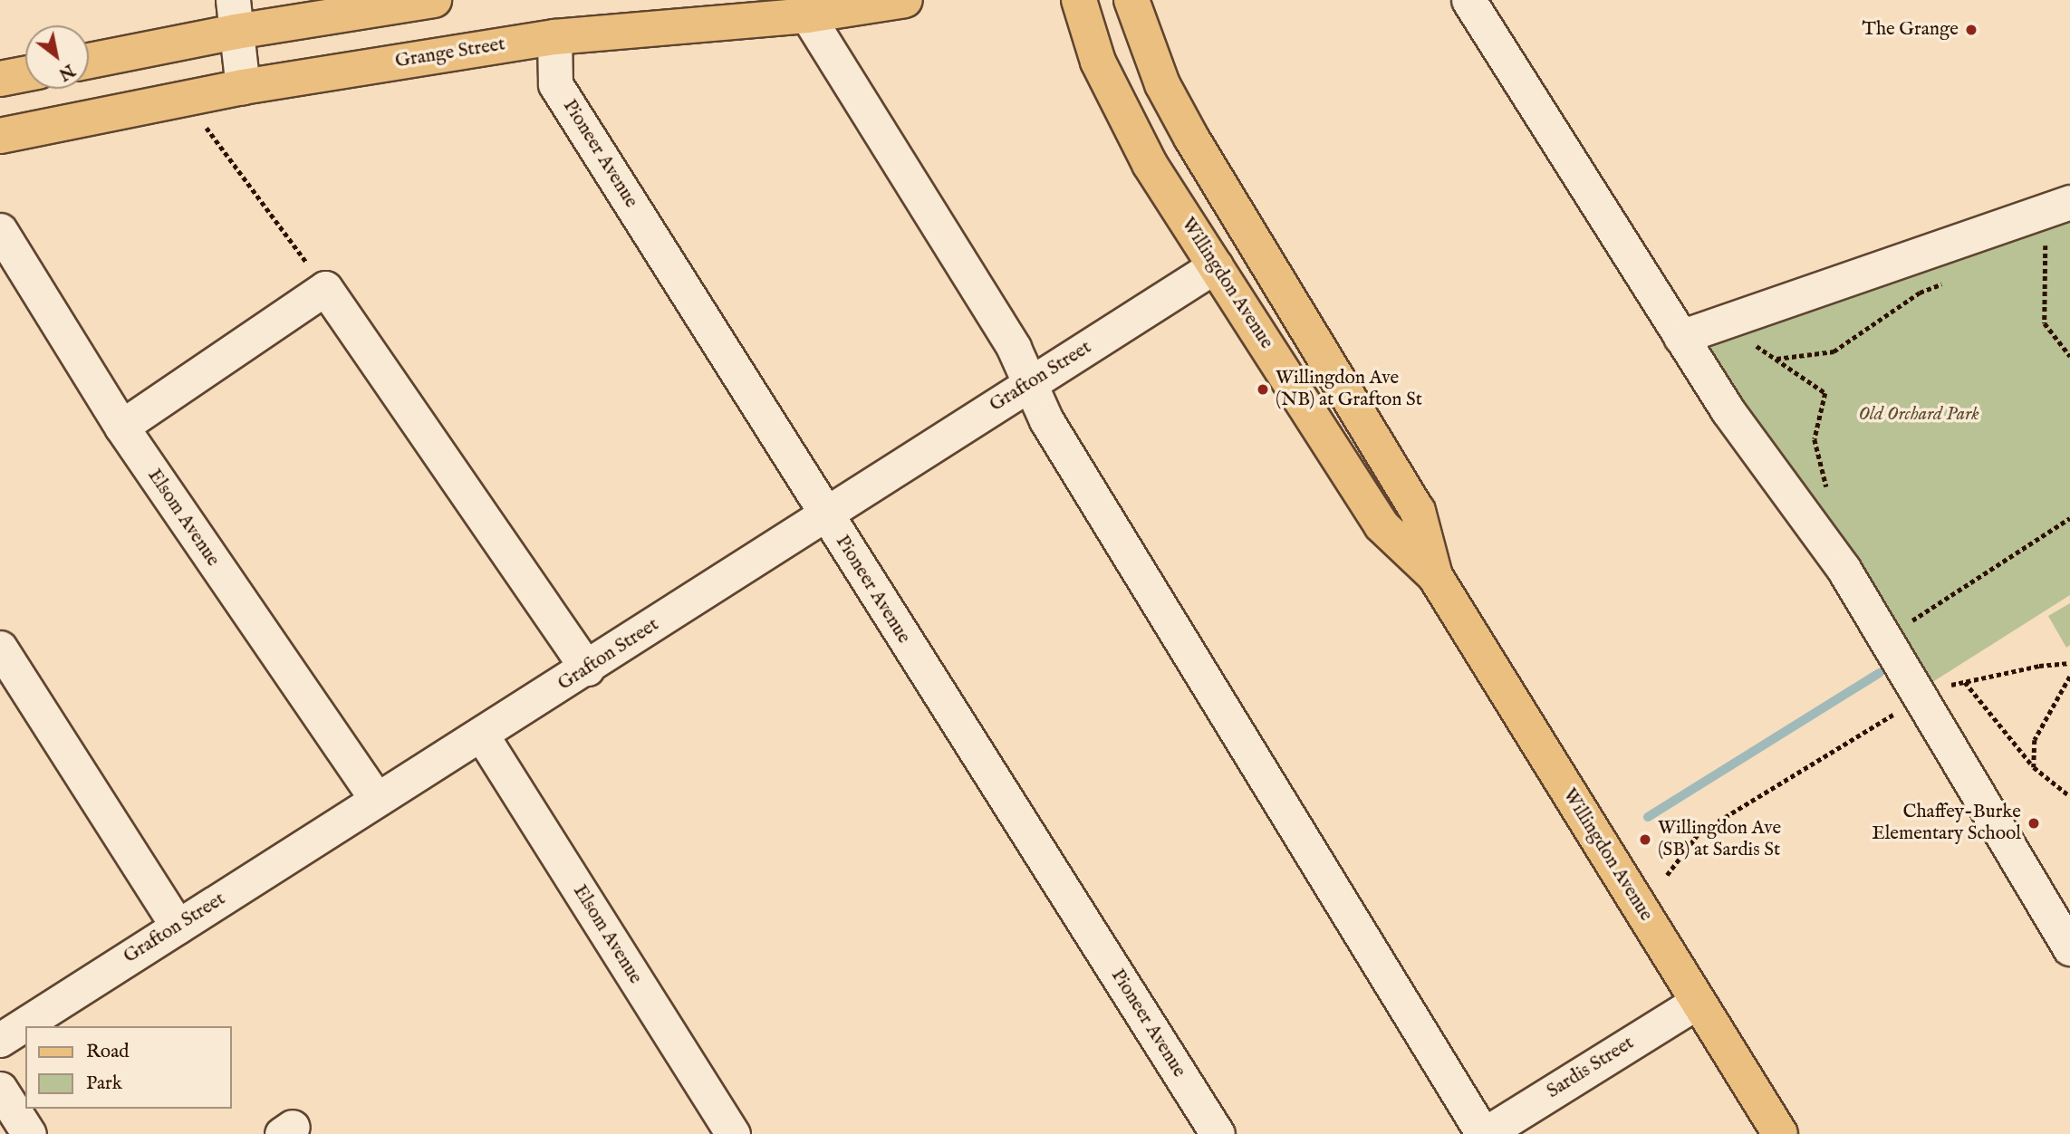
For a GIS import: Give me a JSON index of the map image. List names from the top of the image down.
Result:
{
  "streets": {
    "main road": ["Grange Street", "Willingdon Avenue"],
    "street": [
      "Pioneer Avenue",
      "Grafton Street",
      "Elsom Avenue",
      "Sardis Street"
    ]
  },
  "crossings": [
    ["Grange Street", "Pioneer Avenue"],
    ["Pioneer Avenue", "Grafton Street"],
    ["Willingdon Avenue", "Grafton Street"],
    ["Willingdon Avenue", "Sardis Street"],
    ["Grafton Street", "Elsom Avenue"]
  ],
  "parks": ["Old Orchard Park"],
  "places": [
    "The Grange",
    "Willingdon Ave (NB) at Grafton St",
    "Chaffey-Burke Elementary School",
    "Willingdon Ave (SB) at Sardis St"
  ],
  "legend": ["Road", "Park"],
  "north": "bottom right"
}
